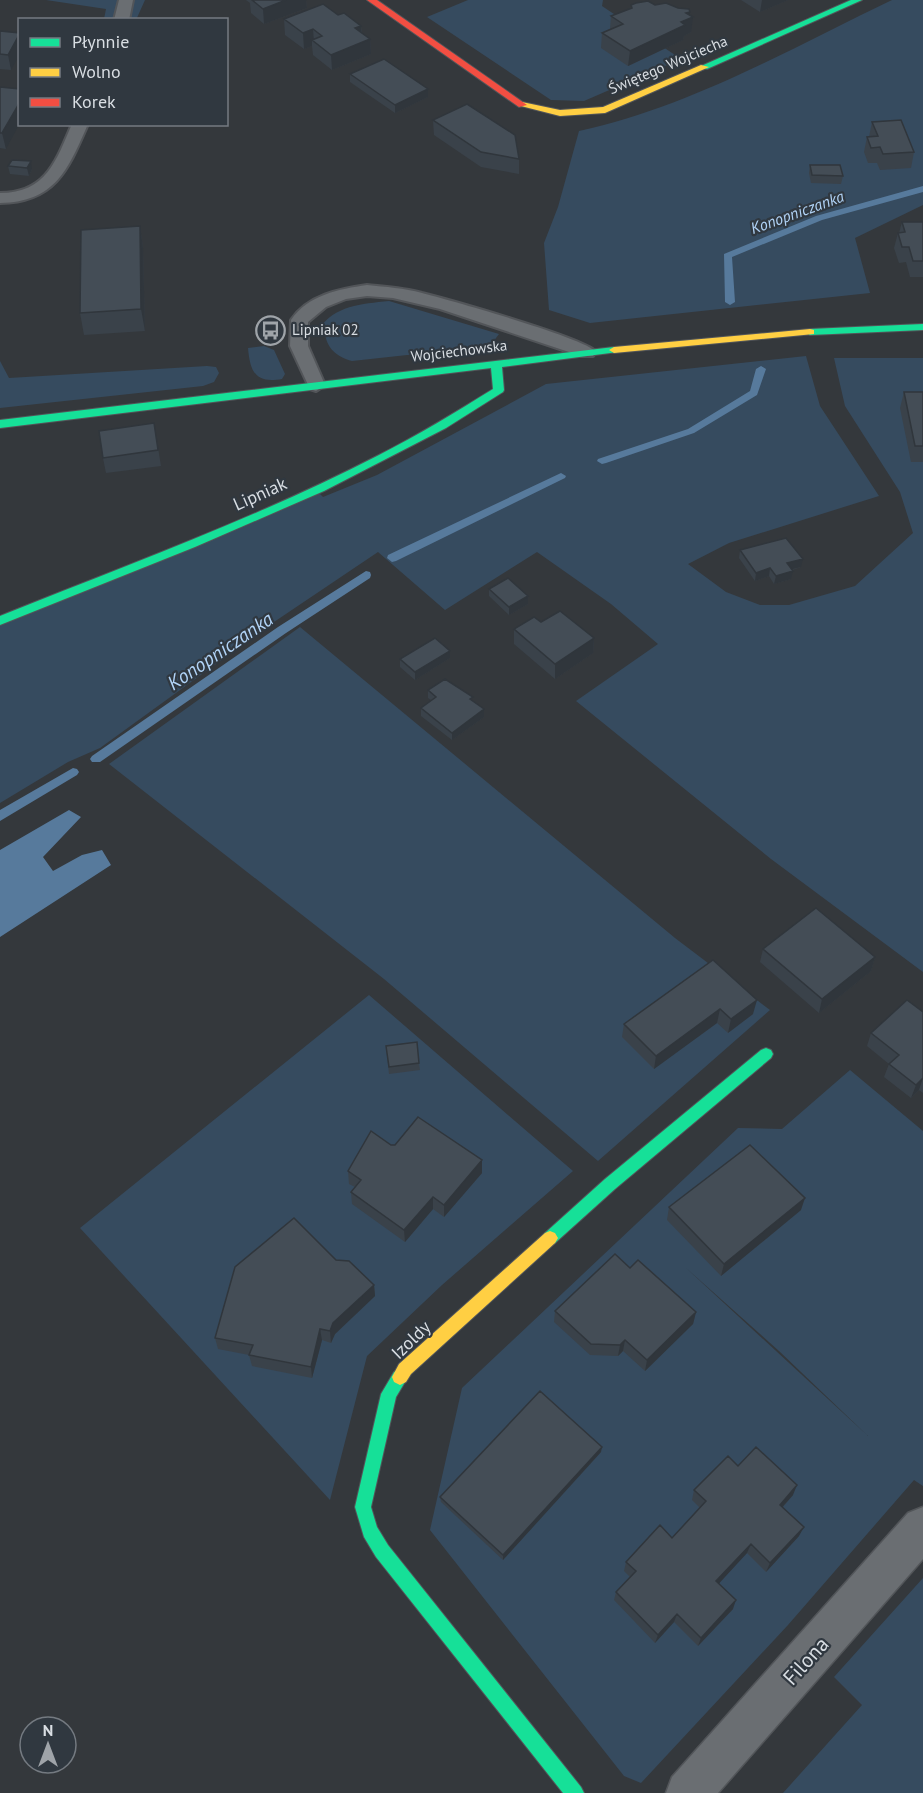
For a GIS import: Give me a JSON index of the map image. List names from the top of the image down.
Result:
{
  "streets": {
    "street": [
      "Świętego Wojciecha",
      "Wojciechowska",
      "Lipniak",
      "Izoldy",
      "Filona"
    ]
  },
  "crossings": [
    ["Wojciechowska", "Lipniak"]
  ],
  "water": ["Konopniczanka"],
  "places": {
    "bus stop": ["Lipniak 02"]
  },
  "legend": ["Płynnie", "Wolno", "Korek"],
  "north": "top"
}
